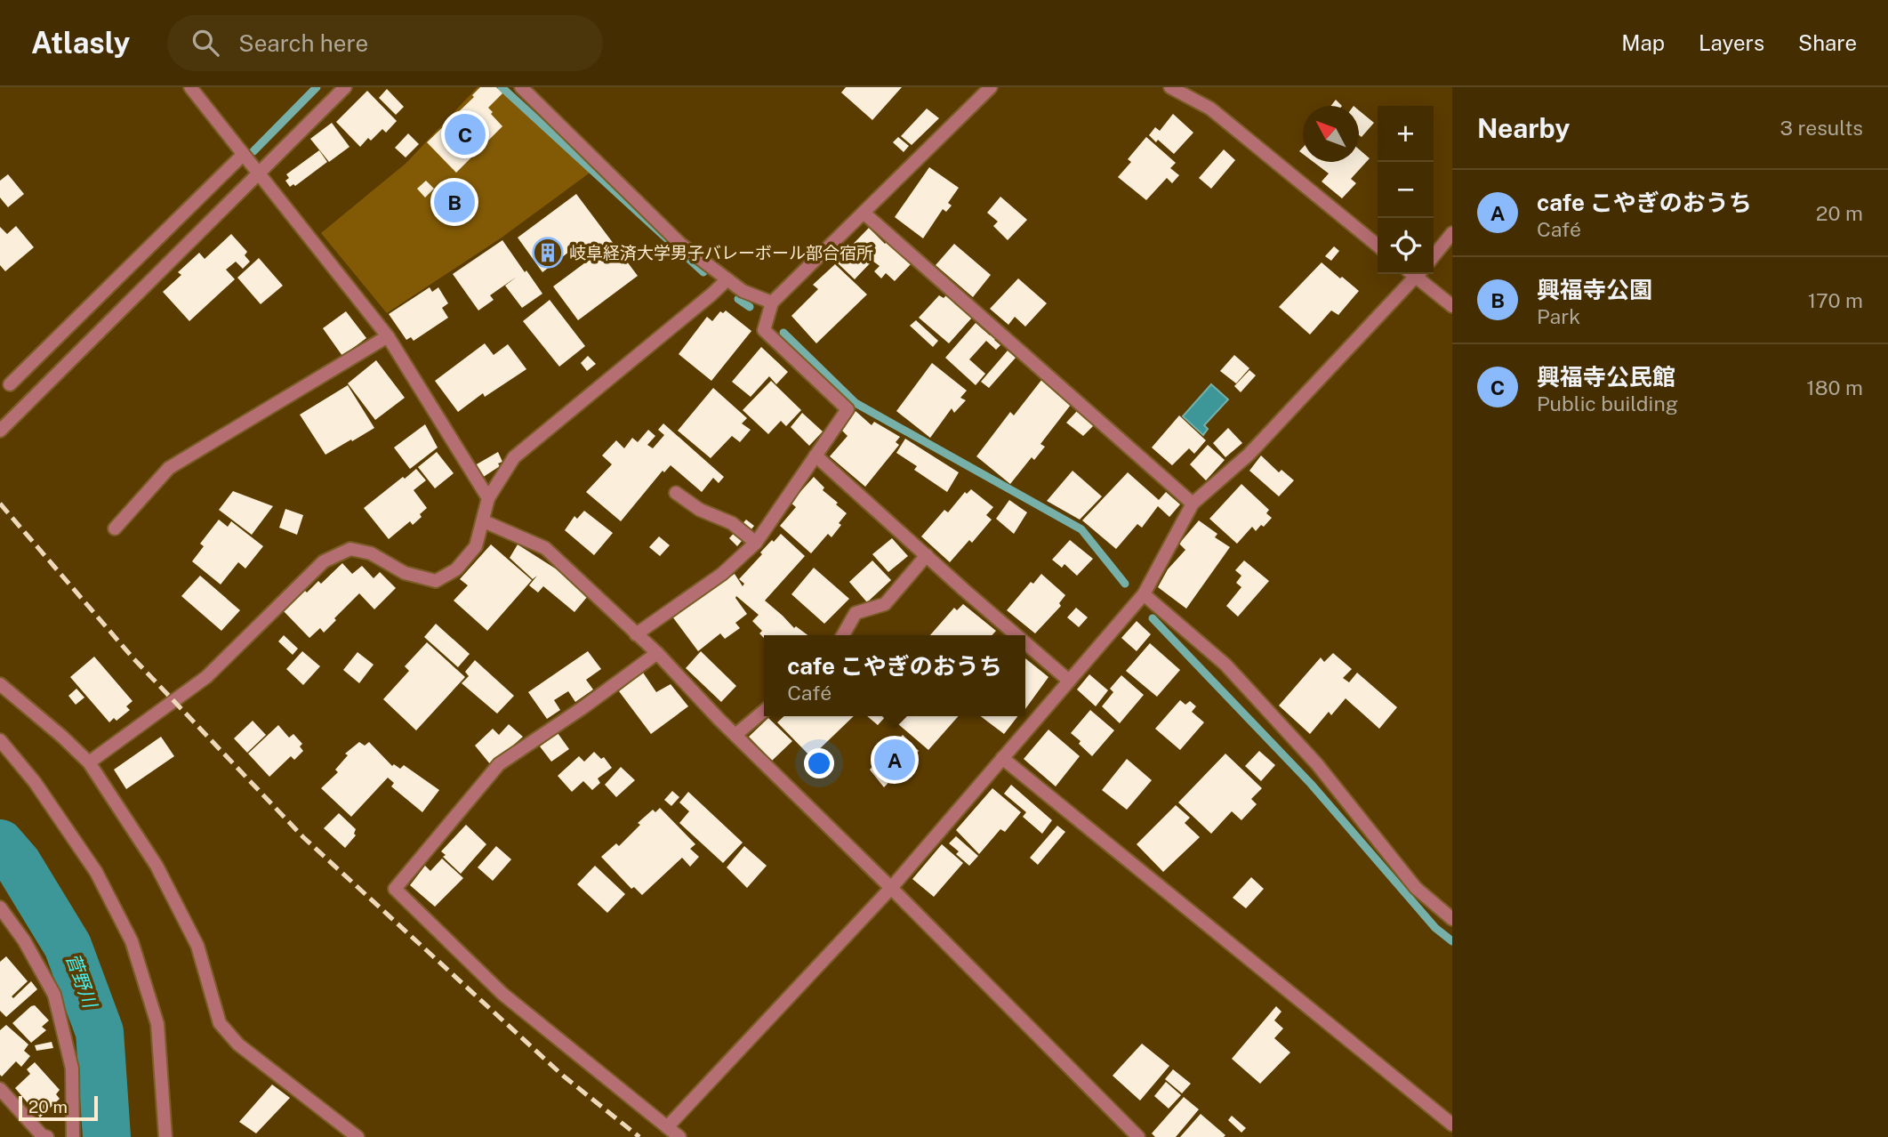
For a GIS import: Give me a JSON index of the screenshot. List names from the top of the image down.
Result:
{
  "water": ["菅野川"],
  "places": {
    "building": ["岐阜経済大学男子バレーボール部合宿所"]
  },
  "scale_bar": "20 m",
  "north": "top left",
  "page": {
    "header": "Atlasly",
    "search": "Search here",
    "nav": ["Map", "Layers", "Share"],
    "heading": ["Nearby", "3 results"],
    "map_buttons": ["+", "−"],
    "pins": ["C", "B", "A"],
    "list": [
      {
        "mark": "A",
        "name": "cafe こやぎのおうち",
        "note": "Café",
        "value": "20 m"
      },
      {
        "mark": "B",
        "name": "興福寺公園",
        "note": "Park",
        "value": "170 m"
      },
      {
        "mark": "C",
        "name": "興福寺公民館",
        "note": "Public building",
        "value": "180 m"
      }
    ],
    "popup": ["cafe こやぎのおうち", "Café"],
    "scale": "20 m"
  }
}
